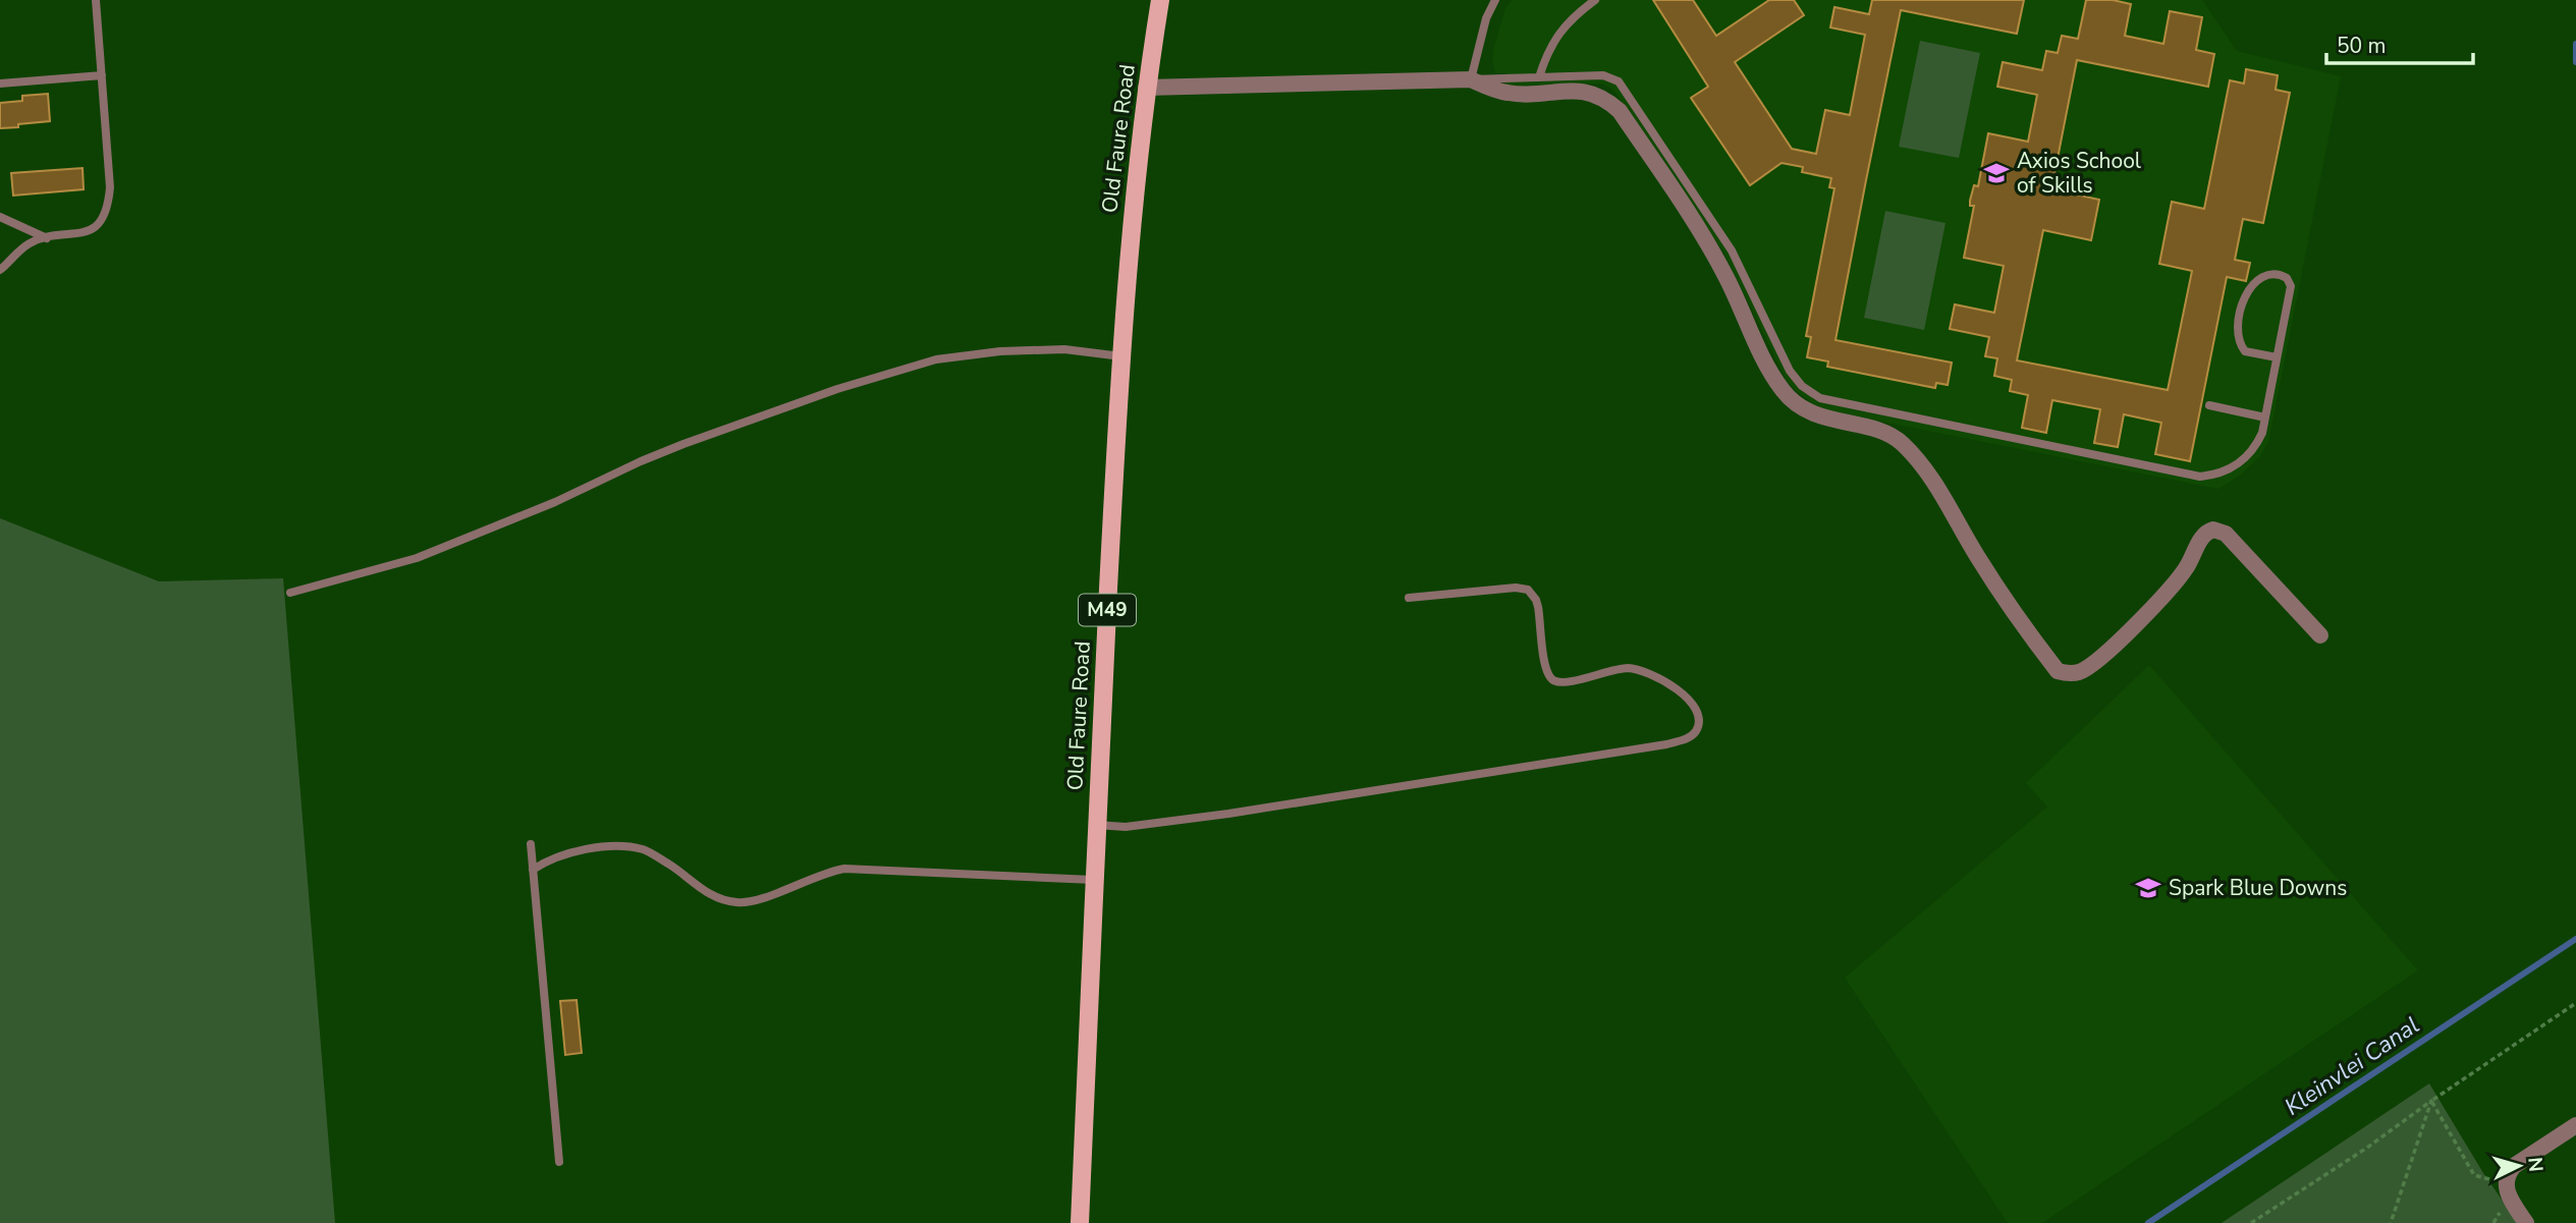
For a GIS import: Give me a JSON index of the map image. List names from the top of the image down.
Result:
{
  "streets": {
    "main road": ["Old Faure Road", "M49"]
  },
  "water": ["Kleinvlei Canal"],
  "places": {
    "school or university": ["Axios School of Skills", "Spark Blue Downs"]
  },
  "scale_bar": "50 m",
  "north": "right"
}
